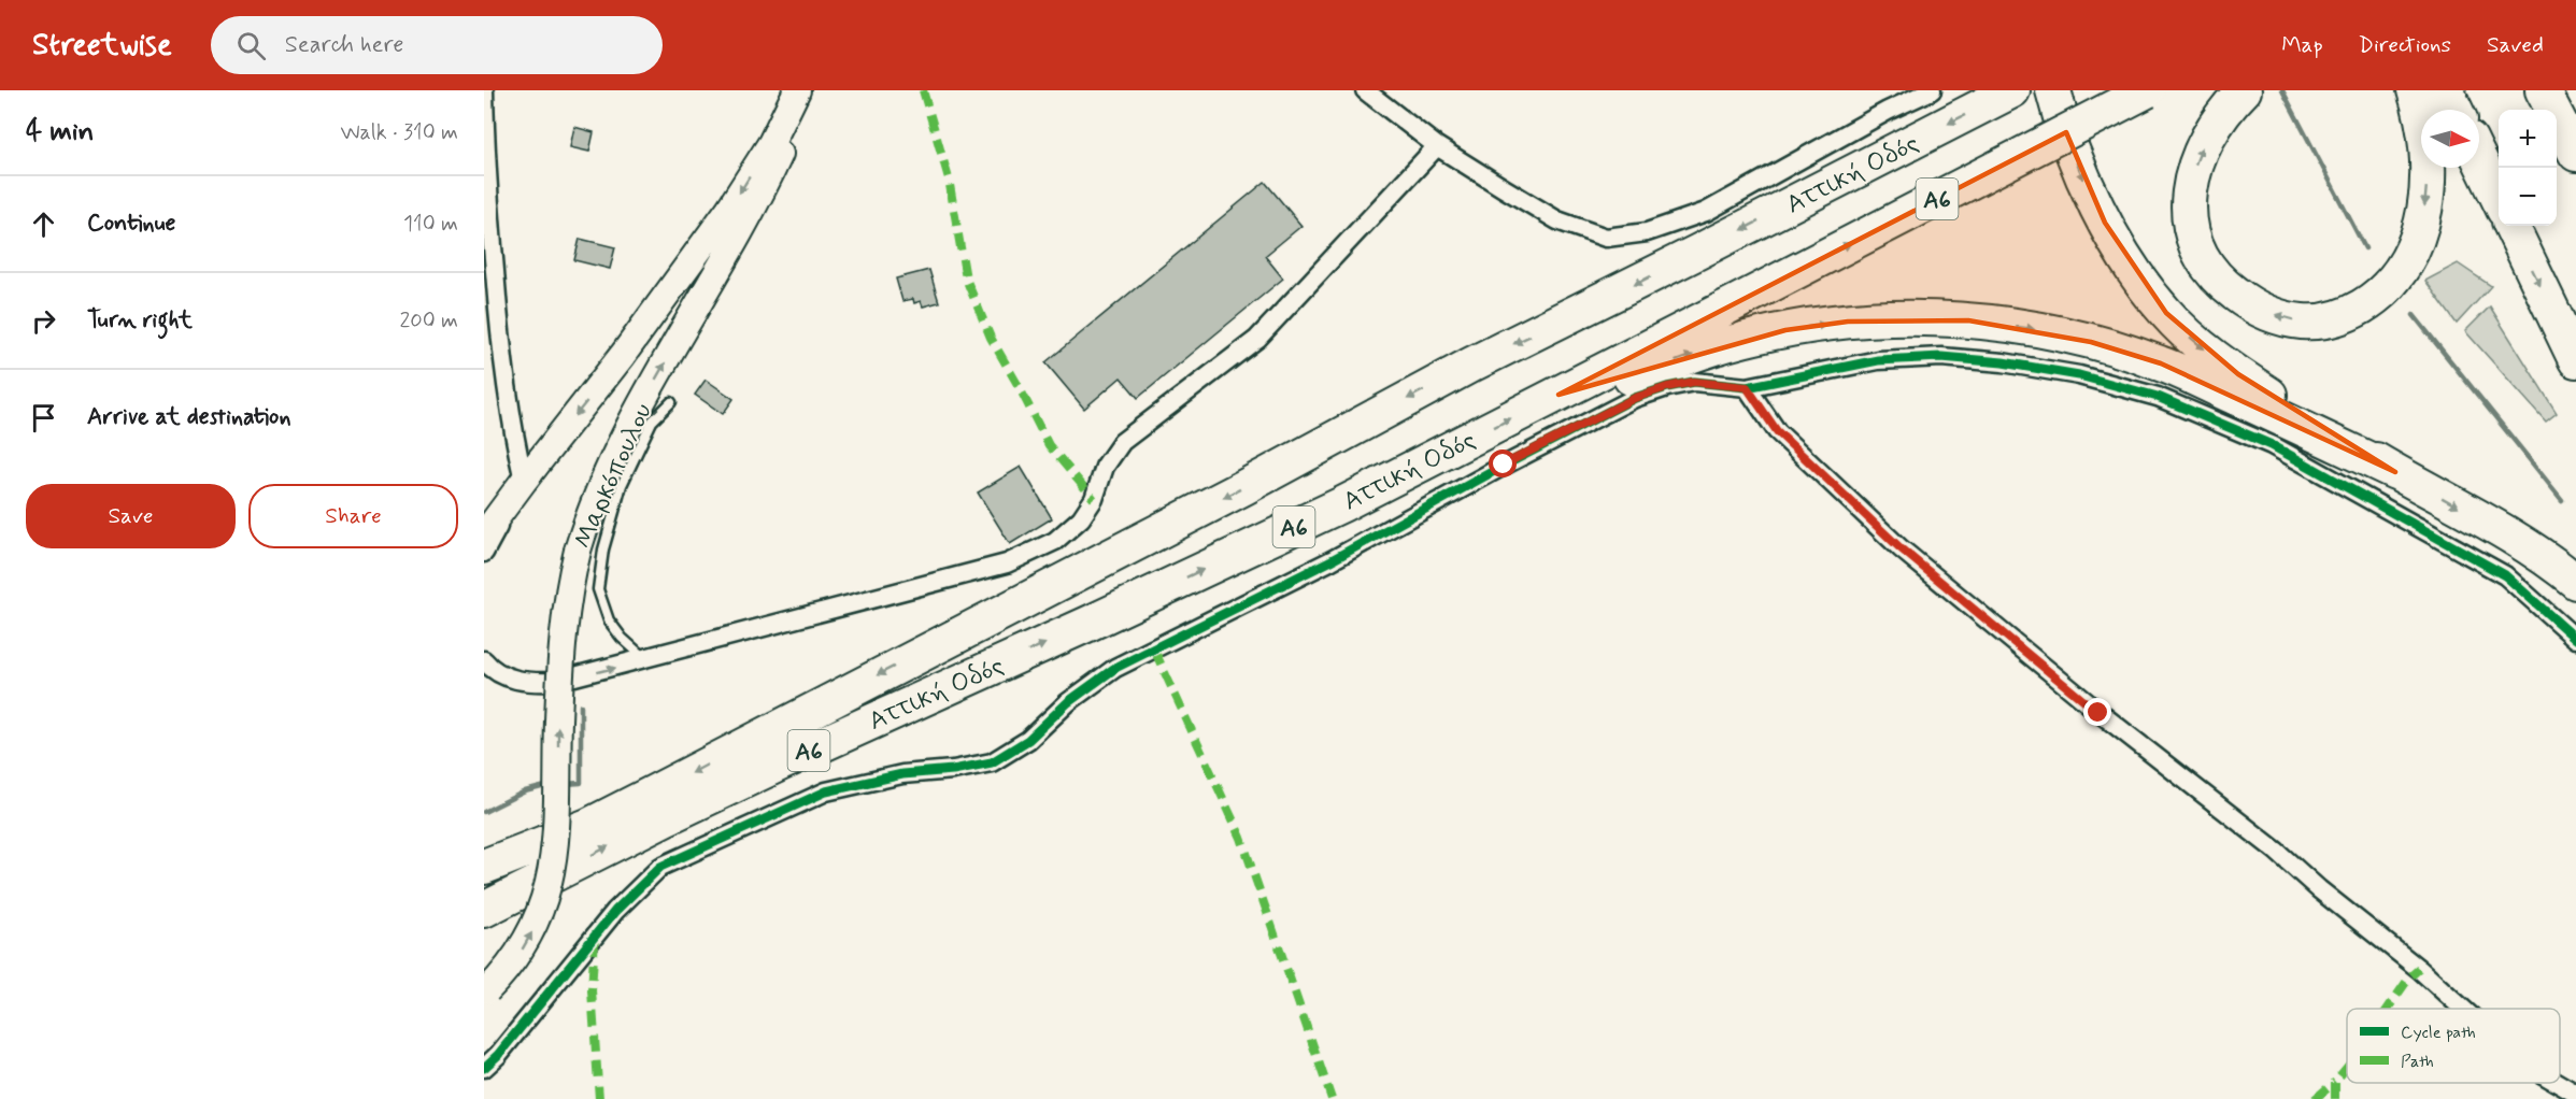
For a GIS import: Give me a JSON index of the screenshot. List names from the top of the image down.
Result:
{
  "streets": {
    "highway": ["Αττική Οδός", "Α6"],
    "main road": ["Μαρκόπουλου"]
  },
  "legend": ["Cycle path", "Path"],
  "north": "right",
  "page": {
    "header": "Streetwise",
    "search": "Search here",
    "nav": ["Map", "Directions", "Saved"],
    "heading": ["4 min", "Walk · 310 m"],
    "map_buttons": ["+", "−"],
    "list": [
      ["Continue", "110 m"],
      ["Turn right", "200 m"],
      "Arrive at destination"
    ],
    "buttons": ["Save", "Share"]
  }
}
